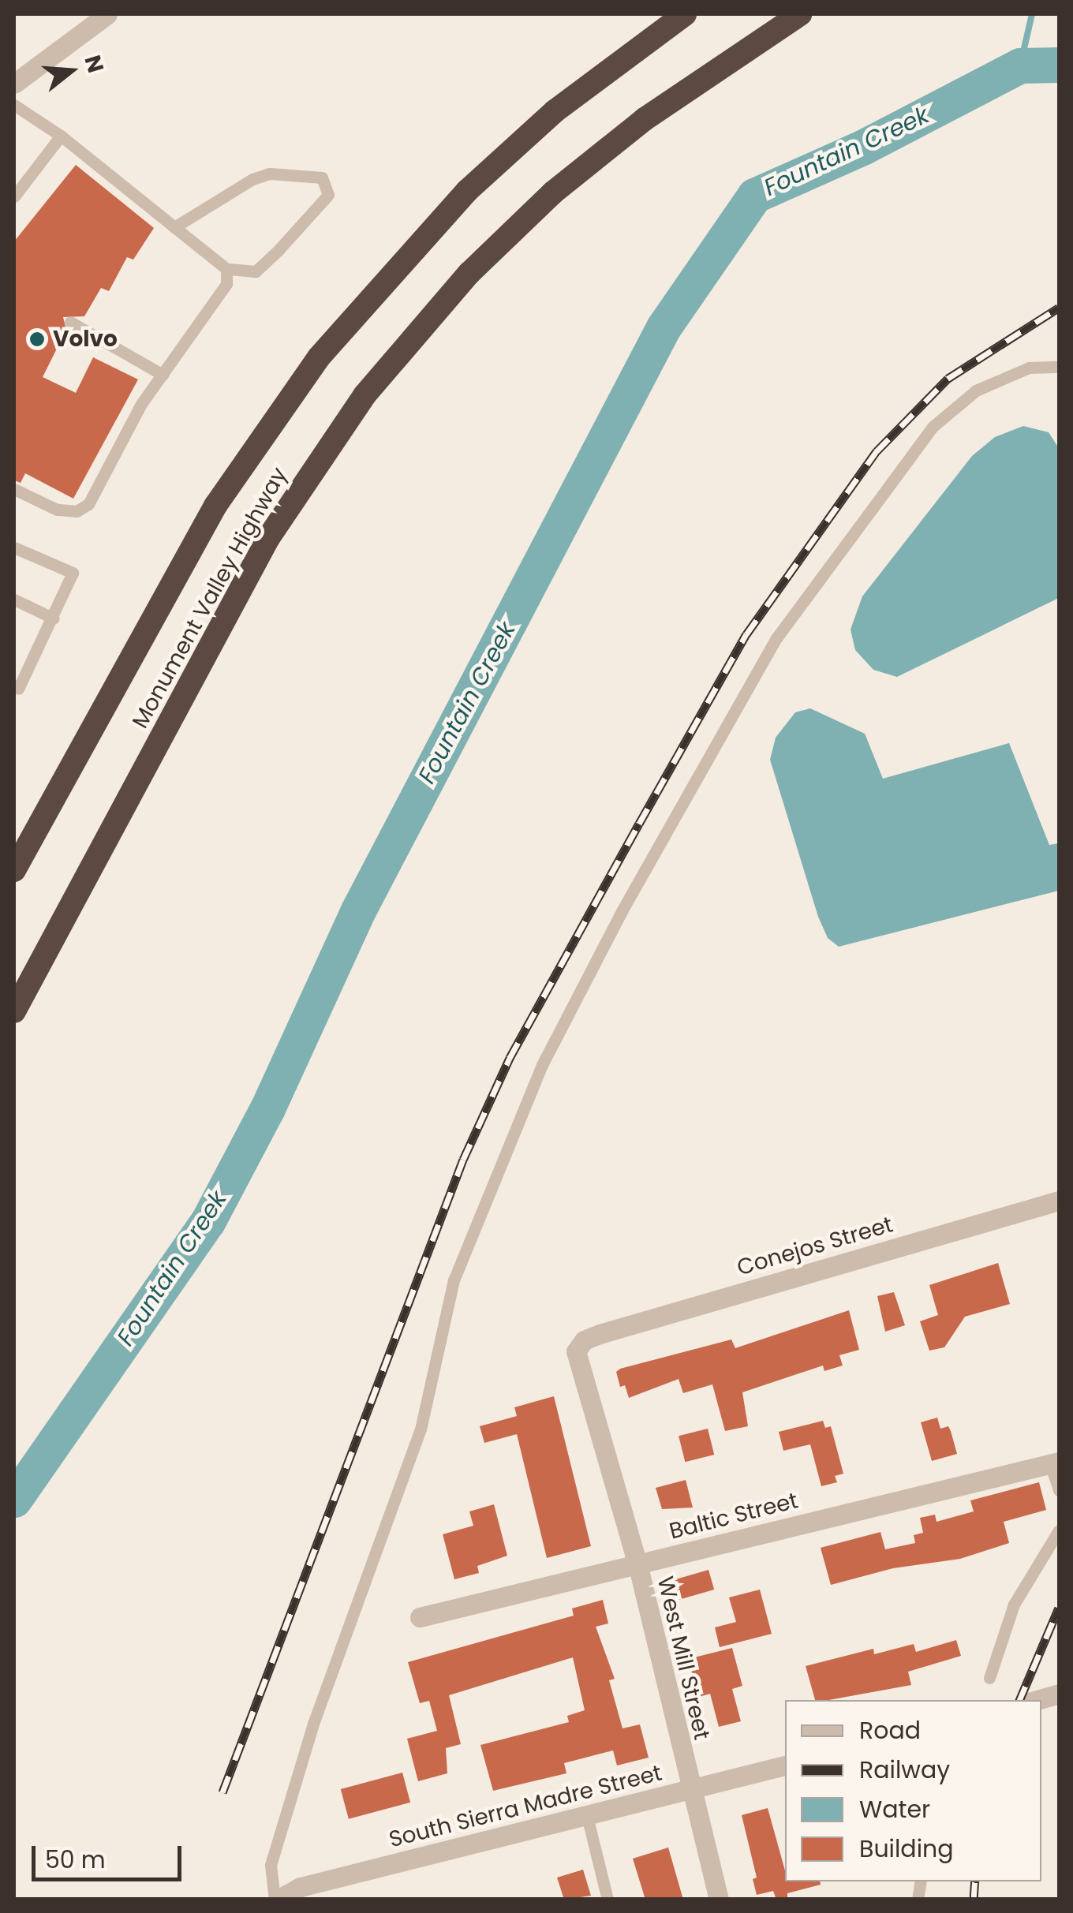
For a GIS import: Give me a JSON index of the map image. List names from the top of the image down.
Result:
{
  "streets": {
    "highway": ["Monument Valley Highway"],
    "street": [
      "Conejos Street",
      "Baltic Street",
      "West Mill Street",
      "South Sierra Madre Street"
    ]
  },
  "crossings": [
    ["Conejos Street", "West Mill Street"],
    ["Baltic Street", "West Mill Street"],
    ["West Mill Street", "South Sierra Madre Street"]
  ],
  "water": ["Fountain Creek"],
  "places": ["Volvo"],
  "legend": [
    "Road",
    "Railway",
    "Water",
    "Building"
  ],
  "scale_bar": "50 m",
  "north": "right"
}
